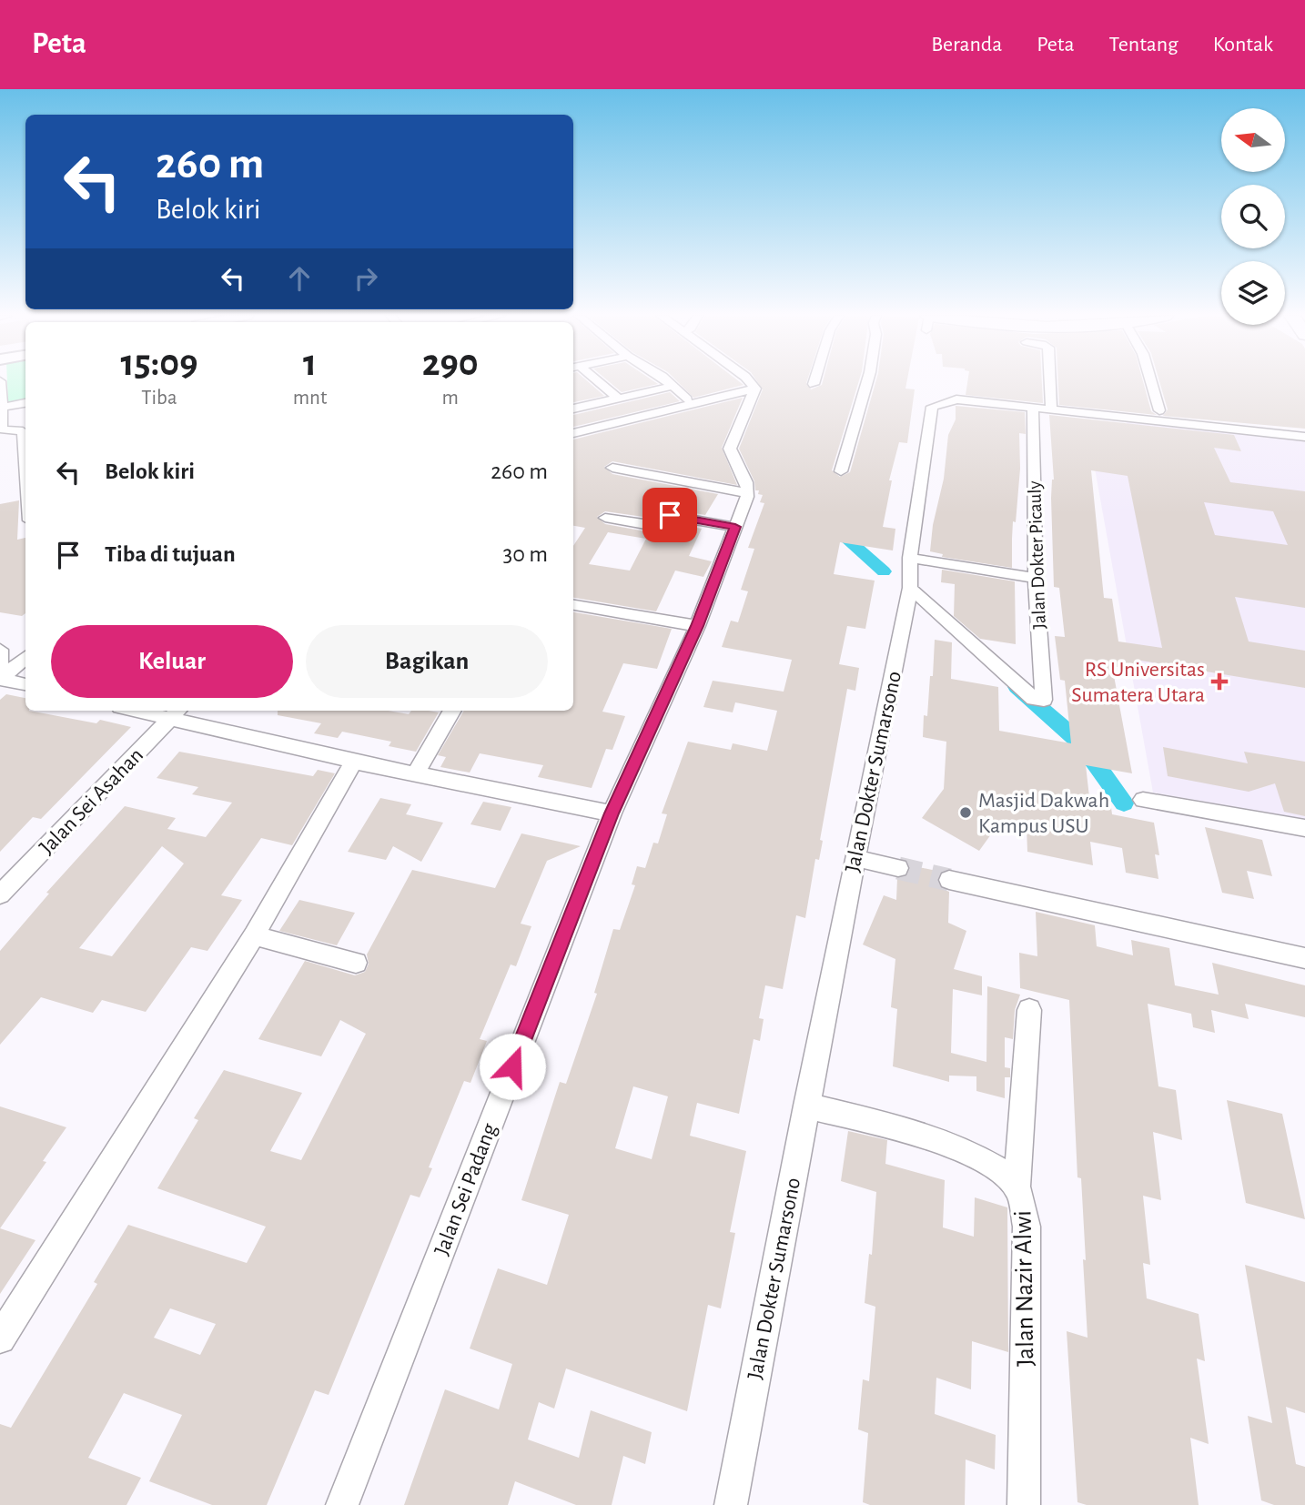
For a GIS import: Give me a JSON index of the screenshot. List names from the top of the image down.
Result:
{
  "streets": {
    "street": [
      "Jalan Dokter Picauly",
      "Jalan Dokter Sumarsono",
      "Jalan Sei Asahan",
      "Jalan Sei Padang",
      "Jalan Nazir Alwi"
    ]
  },
  "crossings": [
    ["Jalan Dokter Picauly", "Jalan Dokter Sumarsono"],
    ["Jalan Dokter Sumarsono", "Jalan Nazir Alwi"]
  ],
  "places": {
    "health": ["RS Universitas Sumatera Utara"],
    "other": ["Masjid Dakwah Kampus USU"]
  },
  "north": "left",
  "page": {
    "header": "Peta",
    "nav": [
      "Beranda",
      "Peta",
      "Tentang",
      "Kontak"
    ],
    "turn": ["260 m", "Belok kiri"],
    "eta": [
      "15:09",
      "Tiba",
      "1",
      "mnt",
      "290",
      "m"
    ],
    "list": [
      {
        "name": "Belok kiri",
        "value": "260 m"
      },
      {
        "name": "Tiba di tujuan",
        "value": "30 m"
      }
    ],
    "buttons": ["Keluar", "Bagikan"]
  }
}
